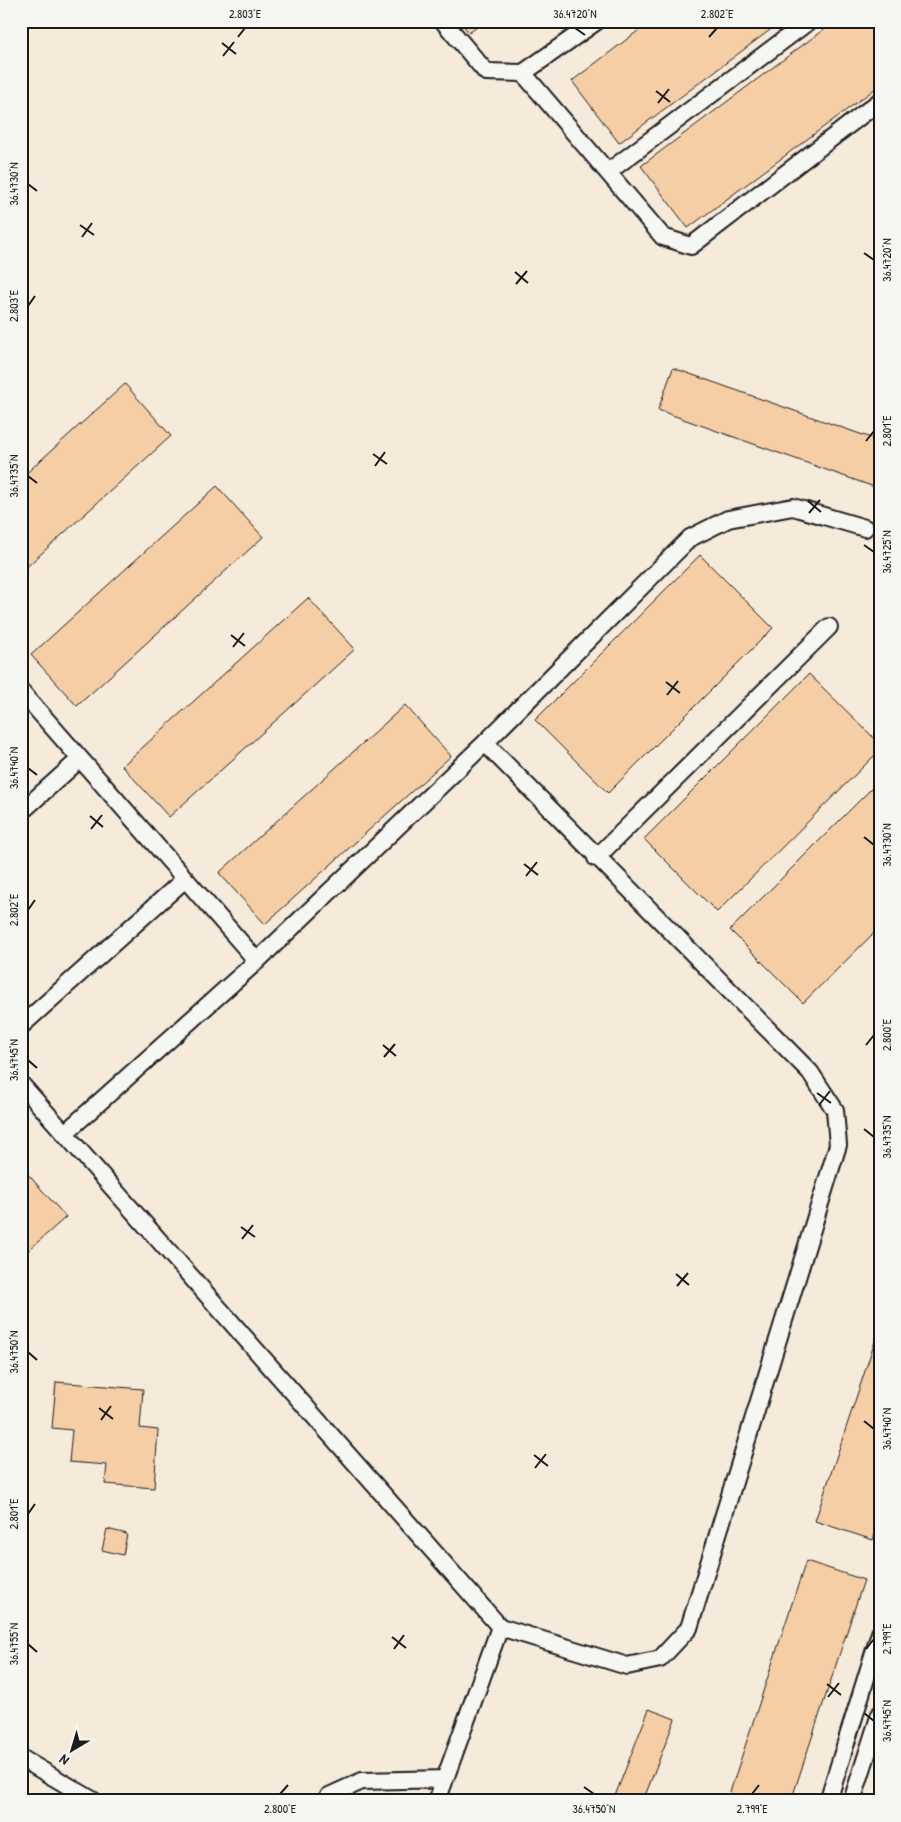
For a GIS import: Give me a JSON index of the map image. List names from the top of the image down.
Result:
{
  "north": "bottom left",
  "coordinates": [
    "2.803°E",
    "36.4720°N",
    "2.802°E",
    "36.4730°N",
    "2.801°E",
    "36.4735°N",
    "36.4725°N",
    "36.4740°N",
    "2.800°E",
    "36.4745°N",
    "36.4750°N",
    "2.799°E",
    "36.4755°N"
  ]
}
